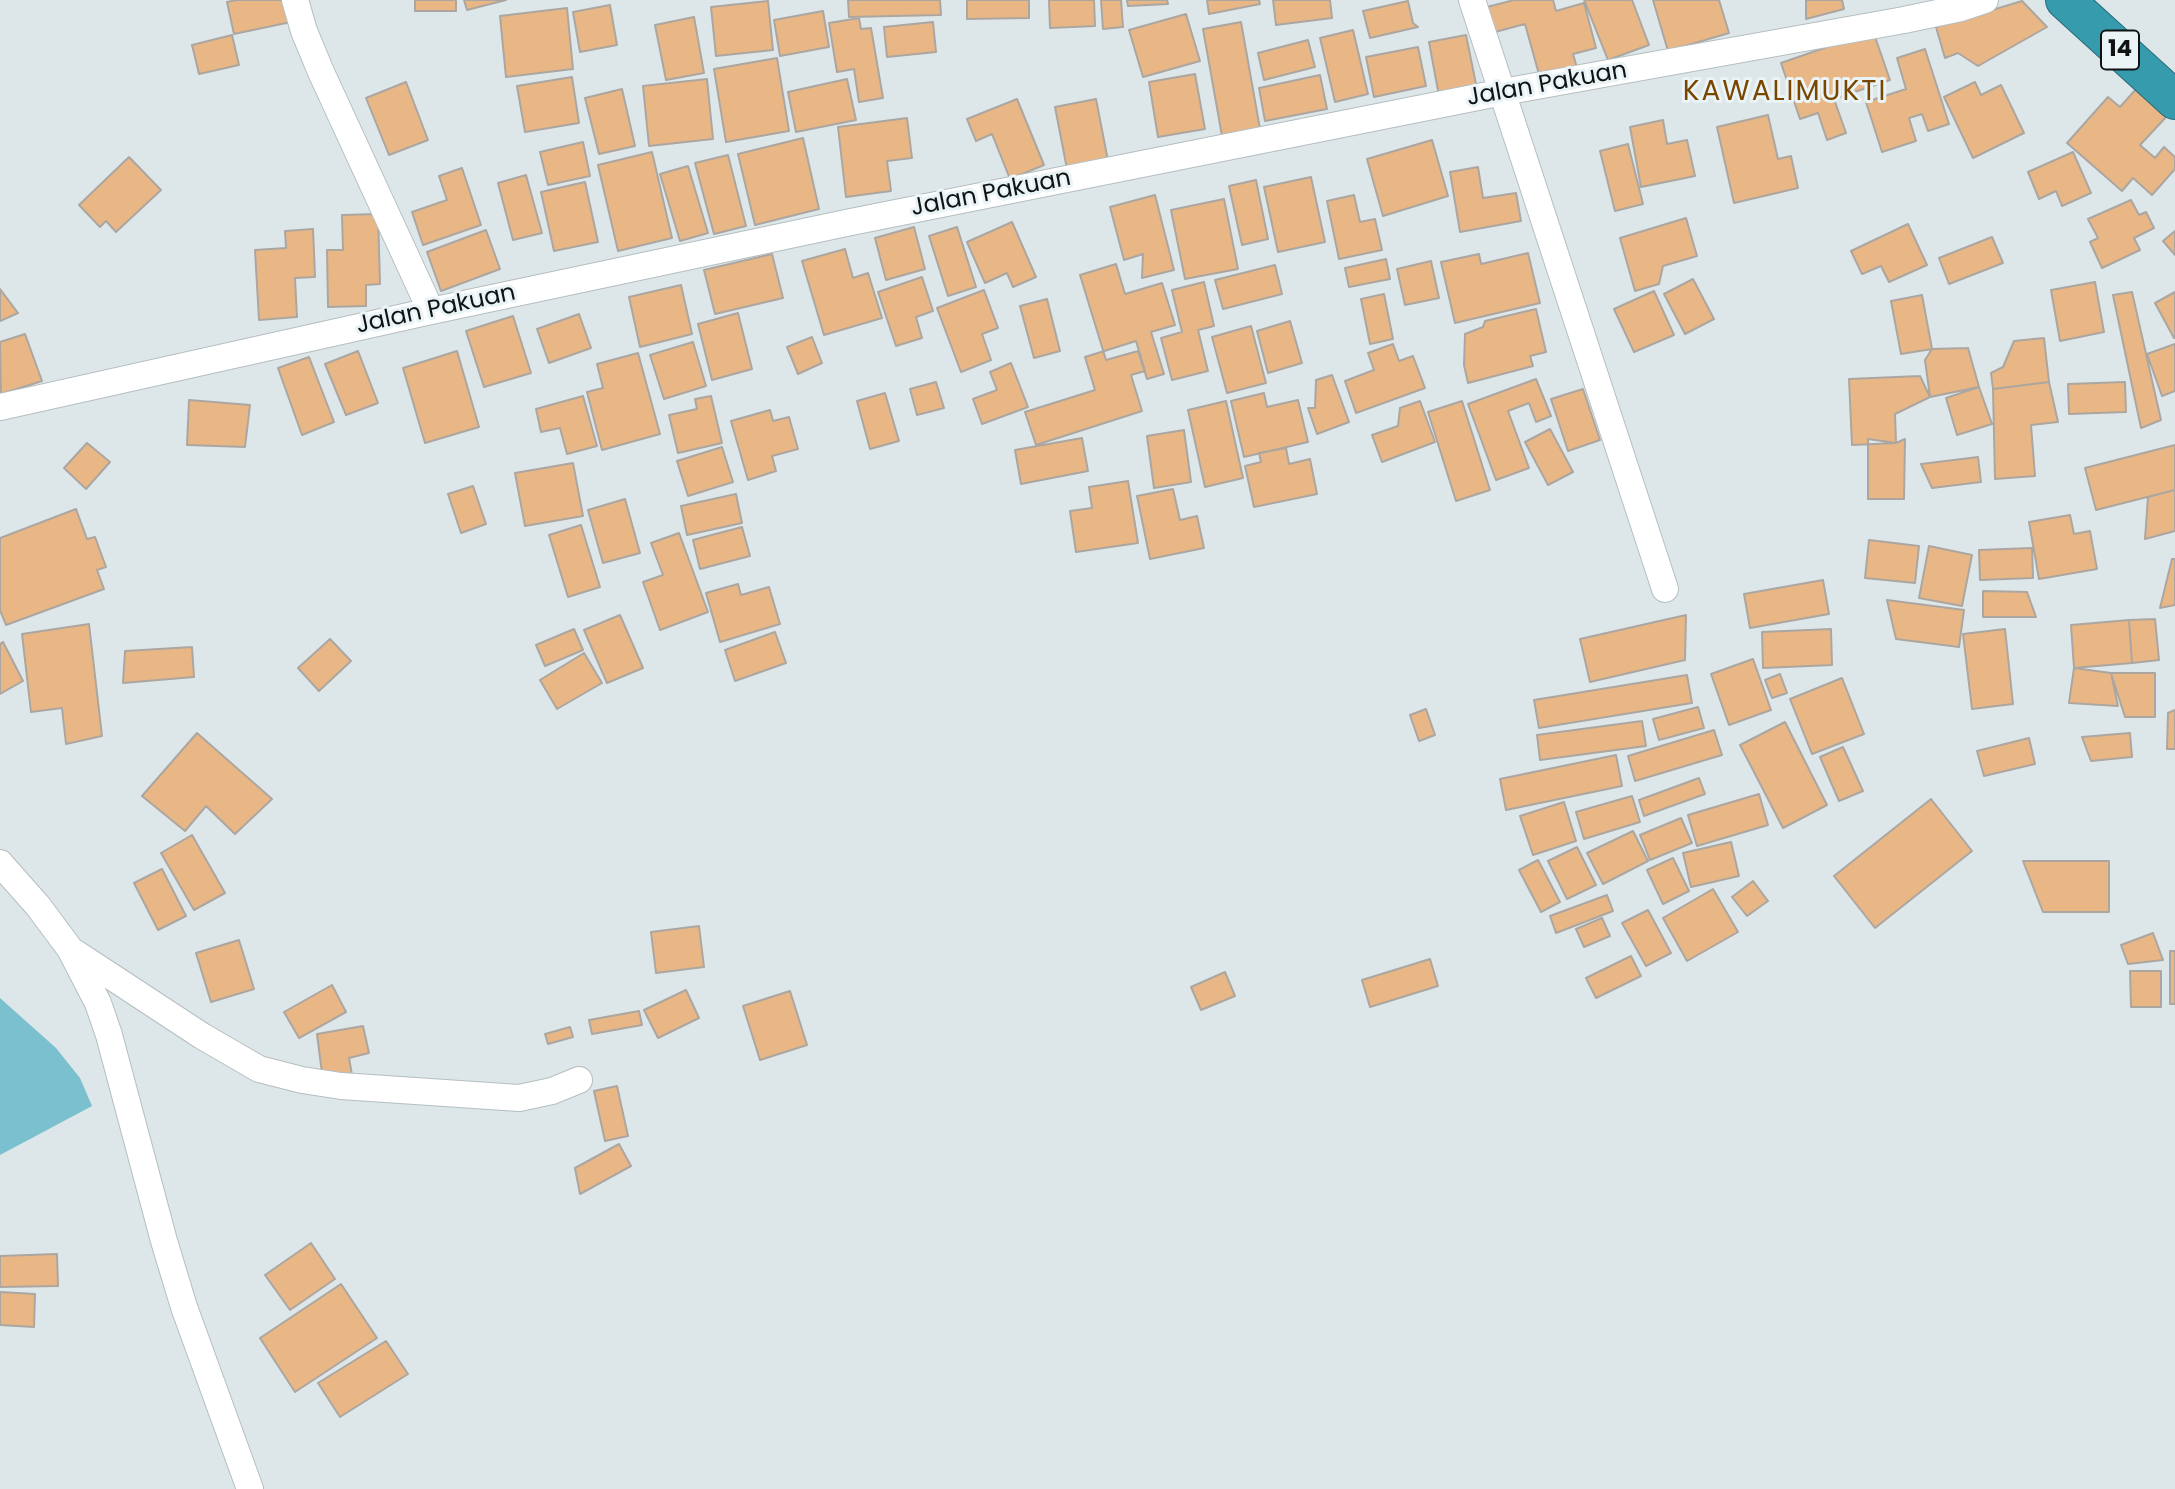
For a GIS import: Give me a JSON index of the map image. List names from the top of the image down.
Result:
{
  "streets": {
    "highway": ["14"],
    "street": ["Jalan Pakuan"]
  },
  "districts": ["KAWALIMUKTI"]
}
